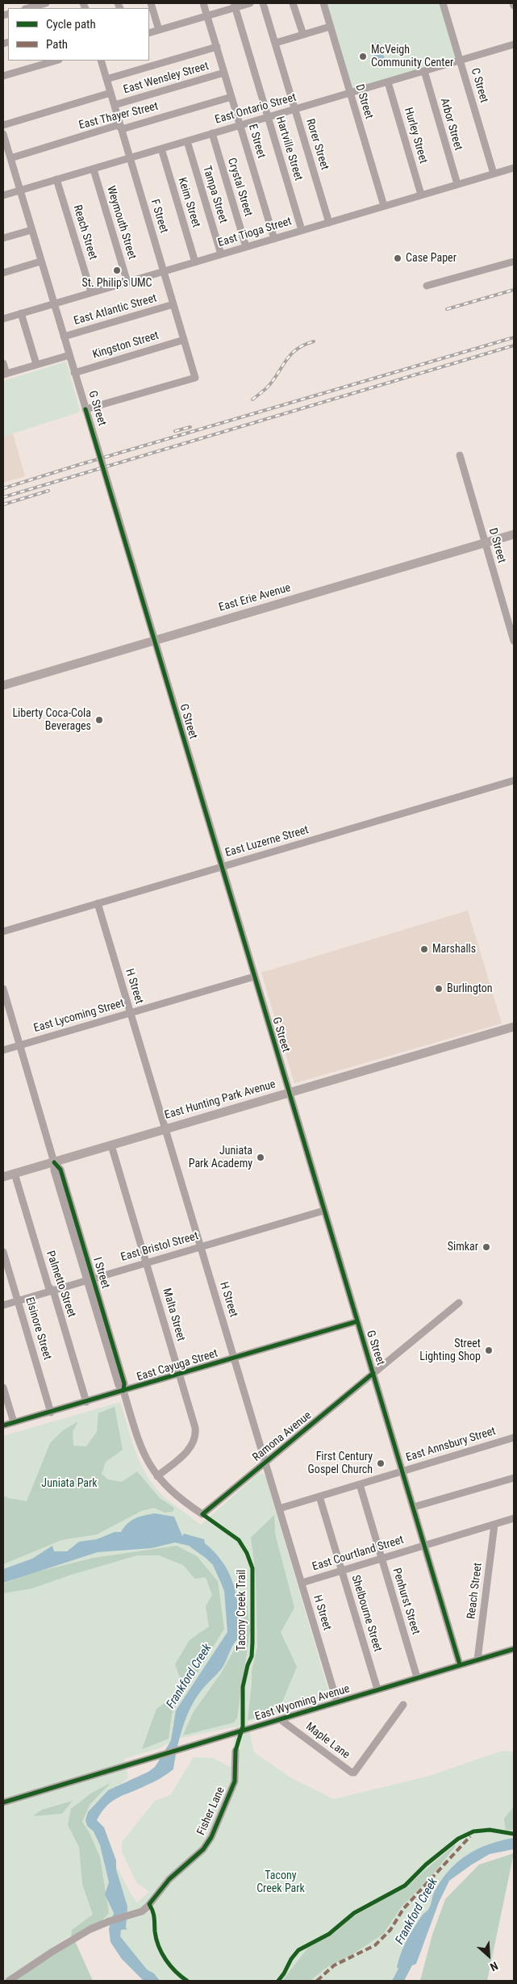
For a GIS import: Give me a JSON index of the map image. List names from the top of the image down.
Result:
{
  "streets": {
    "main road": ["East Erie Avenue", "East Hunting Park Avenue"],
    "street": [
      "East Wensley Street",
      "C Street",
      "D Street",
      "East Ontario Street",
      "East Thayer Street",
      "Arbor Street",
      "Hurley Street",
      "E Street",
      "Rorer Street",
      "Hartville Street",
      "Crystal Street",
      "Tampa Street",
      "Keim Street",
      "F Street",
      "Weymouth Street",
      "Reach Street",
      "East Tioga Street",
      "East Atlantic Street",
      "Kingston Street",
      "G Street",
      "East Luzerne Street",
      "H Street",
      "East Lycoming Street",
      "East Bristol Street",
      "I Street",
      "Palmetto Street",
      "Malta Street",
      "Elsinore Street",
      "East Cayuga Street",
      "Ramona Avenue",
      "East Annsbury Street",
      "East Courtland Street",
      "Penhurst Street",
      "Shelbourne Street",
      "East Wyoming Avenue",
      "Maple Lane",
      "Fisher Lane"
    ],
    "cycle path": ["Tacony Creek Trail"]
  },
  "crossings": [
    ["East Wensley Street", "E Street"],
    ["East Wensley Street", "F Street"],
    ["C Street", "East Ontario Street"],
    ["C Street", "East Tioga Street"],
    ["D Street", "East Ontario Street"],
    ["D Street", "East Tioga Street"],
    ["D Street", "East Erie Avenue"],
    ["East Ontario Street", "Arbor Street"],
    ["East Ontario Street", "Hurley Street"],
    ["East Ontario Street", "E Street"],
    ["East Ontario Street", "Rorer Street"],
    ["East Ontario Street", "Hartville Street"],
    ["East Ontario Street", "Crystal Street"],
    ["East Ontario Street", "Tampa Street"],
    ["East Ontario Street", "Keim Street"],
    ["East Ontario Street", "F Street"],
    ["East Ontario Street", "Weymouth Street"],
    ["East Ontario Street", "Reach Street"],
    ["East Ontario Street", "G Street"],
    ["East Thayer Street", "E Street"],
    ["East Thayer Street", "F Street"],
    ["East Thayer Street", "G Street"],
    ["Arbor Street", "East Tioga Street"],
    ["Hurley Street", "East Tioga Street"],
    ["E Street", "East Tioga Street"],
    ["Rorer Street", "East Tioga Street"],
    ["Hartville Street", "East Tioga Street"],
    ["Crystal Street", "East Tioga Street"],
    ["Tampa Street", "East Tioga Street"],
    ["Keim Street", "East Tioga Street"],
    ["F Street", "East Tioga Street"],
    ["F Street", "East Atlantic Street"],
    ["F Street", "Kingston Street"],
    ["F Street", "G Street"],
    ["Weymouth Street", "East Tioga Street"],
    ["Reach Street", "East Tioga Street"],
    ["Reach Street", "East Courtland Street"],
    ["Reach Street", "East Wyoming Avenue"],
    ["East Tioga Street", "G Street"],
    ["East Atlantic Street", "G Street"],
    ["Kingston Street", "G Street"],
    ["G Street", "East Erie Avenue"],
    ["G Street", "East Luzerne Street"],
    ["G Street", "East Lycoming Street"],
    ["G Street", "East Hunting Park Avenue"],
    ["G Street", "East Bristol Street"],
    ["G Street", "East Cayuga Street"],
    ["G Street", "Ramona Avenue"],
    ["G Street", "East Annsbury Street"],
    ["G Street", "East Courtland Street"],
    ["G Street", "East Wyoming Avenue"],
    ["East Luzerne Street", "H Street"],
    ["H Street", "East Lycoming Street"],
    ["H Street", "East Hunting Park Avenue"],
    ["H Street", "East Bristol Street"],
    ["H Street", "East Cayuga Street"],
    ["H Street", "Ramona Avenue"],
    ["H Street", "East Annsbury Street"],
    ["H Street", "East Courtland Street"],
    ["H Street", "East Wyoming Avenue"],
    ["East Lycoming Street", "I Street"],
    ["East Hunting Park Avenue", "I Street"],
    ["East Hunting Park Avenue", "Palmetto Street"],
    ["East Hunting Park Avenue", "Malta Street"],
    ["East Bristol Street", "I Street"],
    ["East Bristol Street", "Palmetto Street"],
    ["East Bristol Street", "Malta Street"],
    ["East Bristol Street", "Elsinore Street"],
    ["I Street", "Malta Street"],
    ["I Street", "East Cayuga Street"],
    ["I Street", "Ramona Avenue"],
    ["Palmetto Street", "East Cayuga Street"],
    ["Malta Street", "East Cayuga Street"],
    ["Elsinore Street", "East Cayuga Street"],
    ["East Annsbury Street", "Penhurst Street"],
    ["East Annsbury Street", "Shelbourne Street"],
    ["East Courtland Street", "Penhurst Street"],
    ["East Courtland Street", "Shelbourne Street"],
    ["Penhurst Street", "East Wyoming Avenue"],
    ["Shelbourne Street", "East Wyoming Avenue"],
    ["East Wyoming Avenue", "Maple Lane"]
  ],
  "water": ["Frankford Creek"],
  "parks": ["Juniata Park", "Tacony Creek Park"],
  "places": [
    "McVeigh Community Center",
    "Case Paper",
    "St. Philip's UMC",
    "Liberty Coca-Cola Beverages",
    "Marshalls",
    "Burlington",
    "Juniata Park Academy",
    "Simkar",
    "Street Lighting Shop",
    "First Century Gospel Church"
  ],
  "legend": ["Cycle path", "Path"],
  "north": "bottom right"
}
